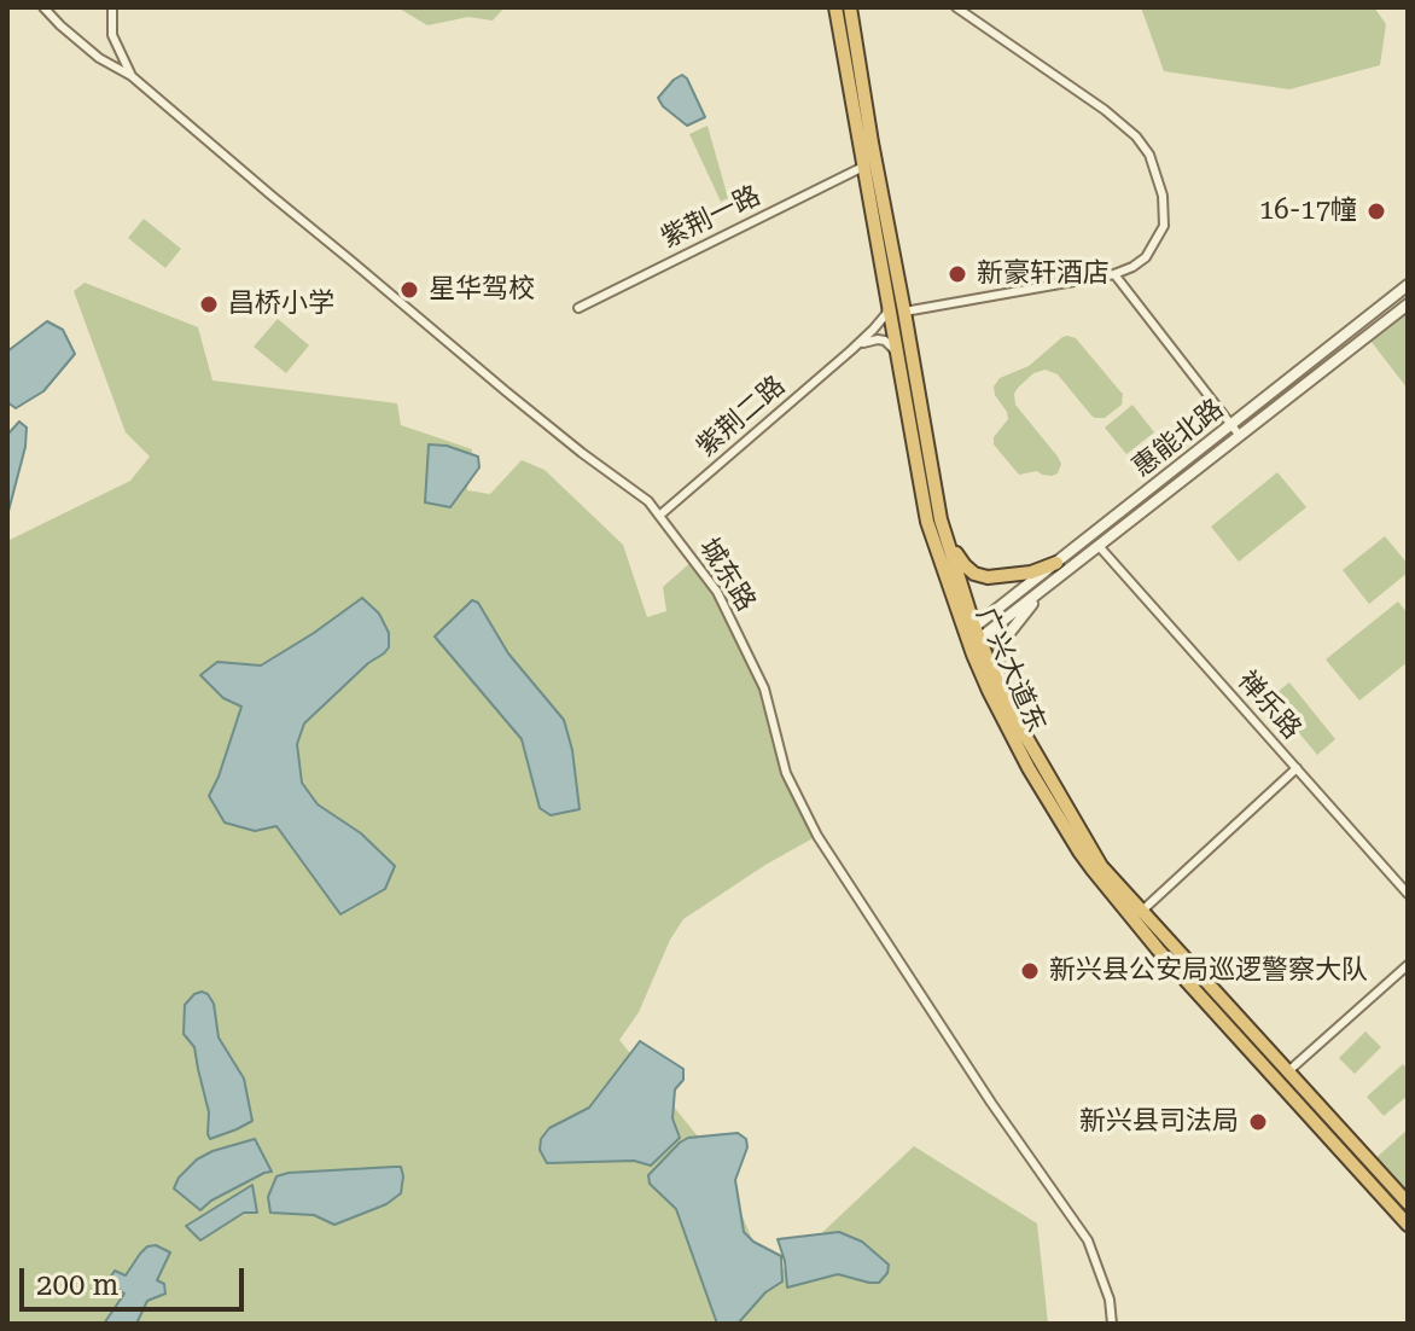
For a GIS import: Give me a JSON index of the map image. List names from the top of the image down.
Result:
{
  "streets": {
    "highway": ["广兴大道东"],
    "street": [
      "紫荆一路",
      "紫荆二路",
      "惠能北路",
      "城东路",
      "禅乐路"
    ]
  },
  "crossings": [
    ["紫荆一路", "广兴大道东"],
    ["紫荆二路", "城东路"],
    ["紫荆二路", "广兴大道东"],
    ["惠能北路", "广兴大道东"],
    ["惠能北路", "禅乐路"]
  ],
  "places": [
    "16-17幢",
    "新豪轩酒店",
    "星华驾校",
    "昌桥小学",
    "新兴县公安局巡逻警察大队",
    "新兴县司法局"
  ],
  "scale_bar": "200 m"
}
